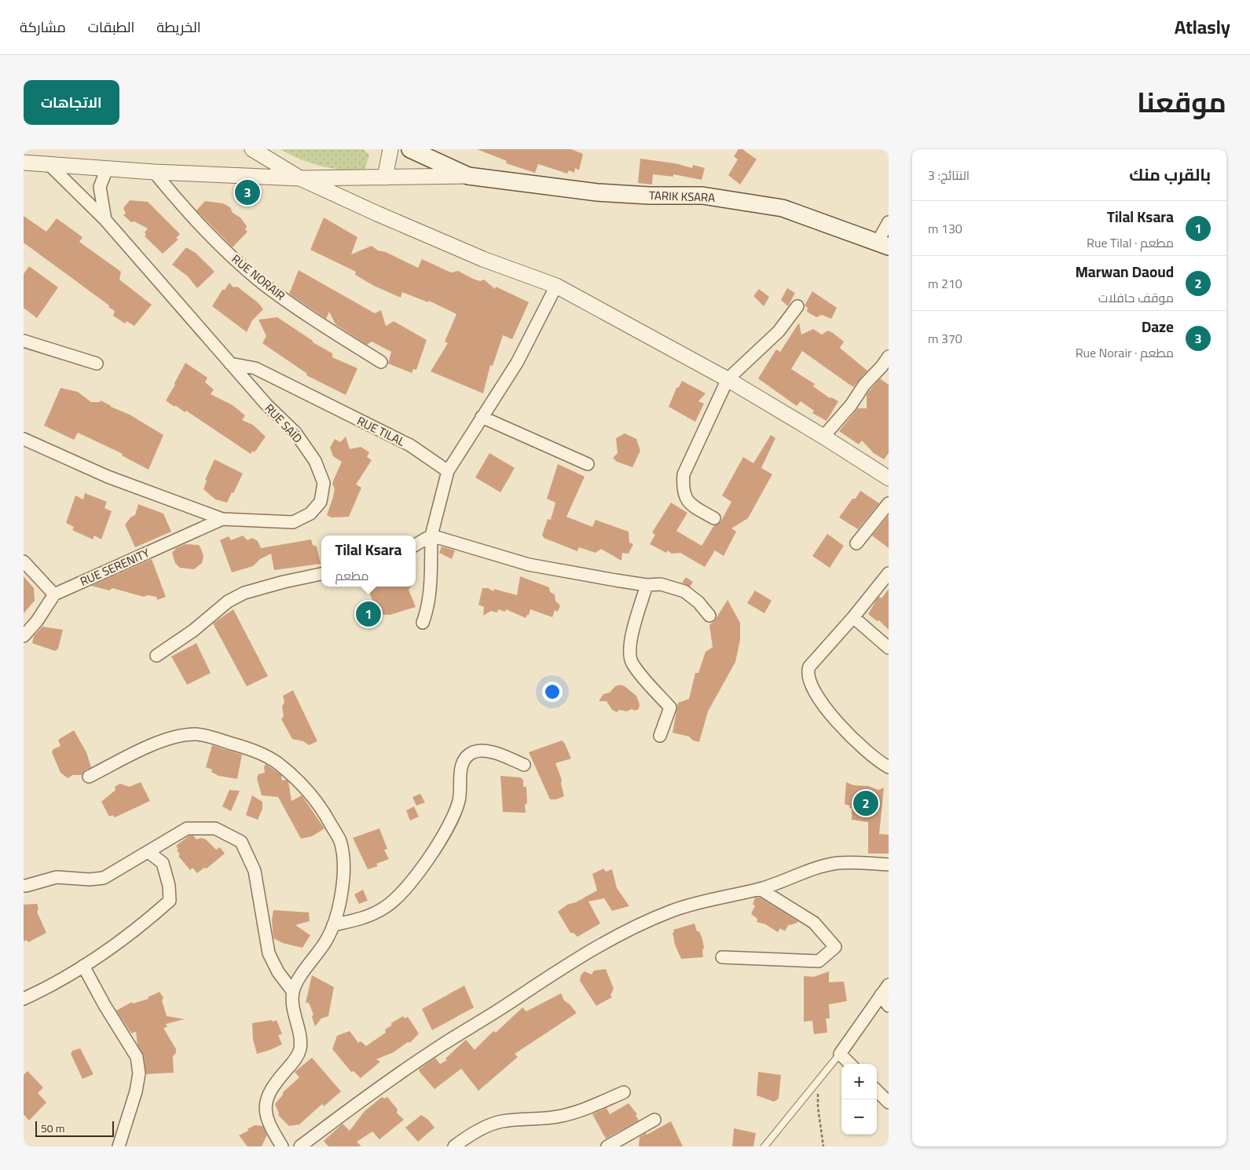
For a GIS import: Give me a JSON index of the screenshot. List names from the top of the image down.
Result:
{
  "streets": {
    "main road": ["TARIK KSARA"],
    "street": [
      "RUE NORAIR",
      "RUE SAÏD",
      "RUE TILAL",
      "RUE SERENITY"
    ]
  },
  "crossings": [
    ["RUE SAÏD", "RUE TILAL"],
    ["RUE SAÏD", "RUE SERENITY"]
  ],
  "scale_bar": "50 m",
  "page": {
    "header": "Atlasly",
    "nav": ["الخريطة", "الطبقات", "مشاركة"],
    "title": "موقعنا",
    "buttons": "الاتجاهات",
    "heading": ["بالقرب منك", "النتائج: 3"],
    "pins": ["3", "1", "2"],
    "list": [
      {
        "mark": "1",
        "name": "Tilal Ksara",
        "note": "مطعم · Rue Tilal",
        "value": "130 m"
      },
      {
        "mark": "2",
        "name": "Marwan Daoud",
        "note": "موقف حافلات",
        "value": "210 m"
      },
      {
        "mark": "3",
        "name": "Daze",
        "note": "مطعم · Rue Norair",
        "value": "370 m"
      }
    ],
    "popup": ["Tilal Ksara", "مطعم"],
    "map_buttons": ["+", "−"],
    "scale": "50 m"
  }
}
